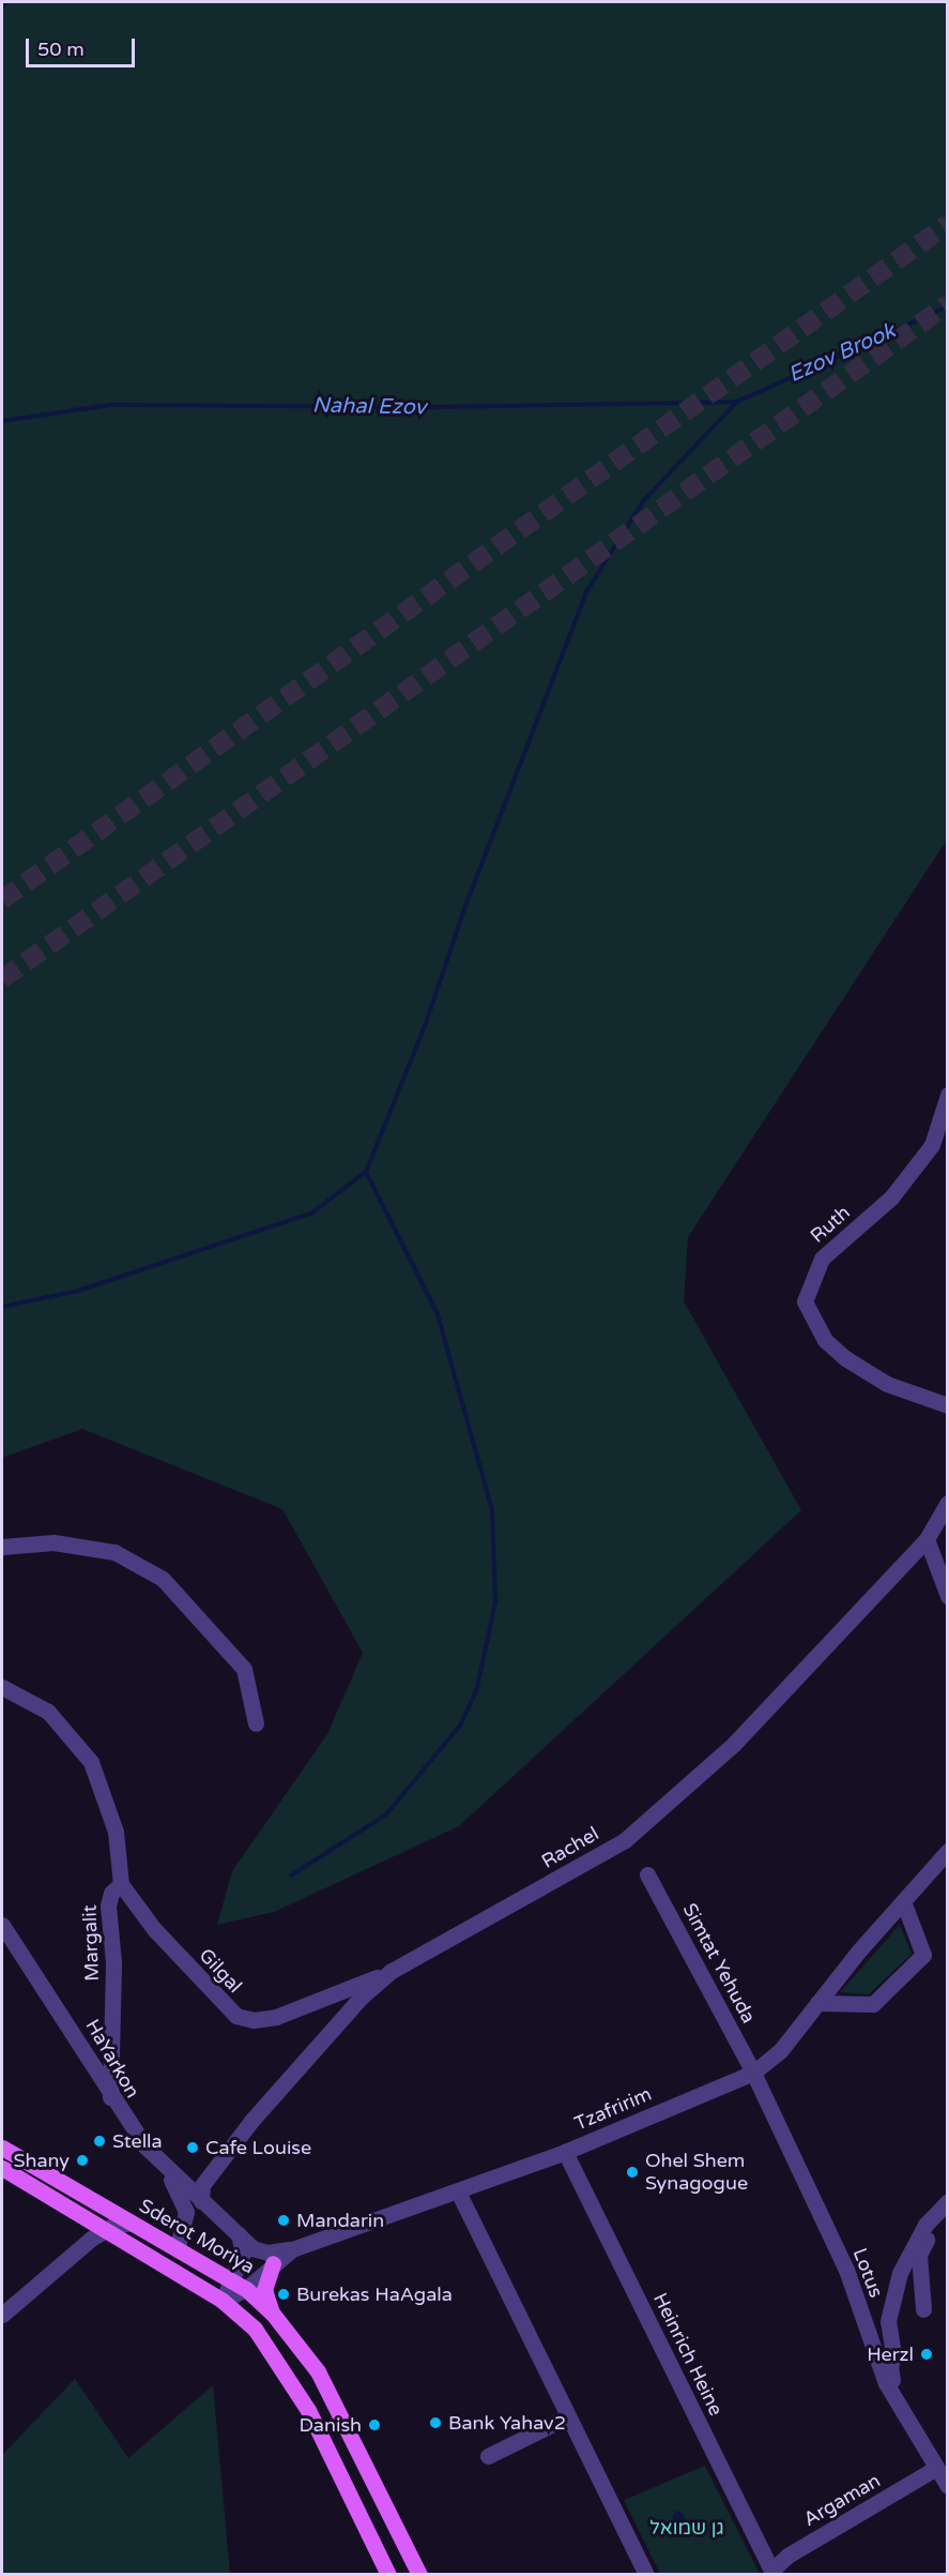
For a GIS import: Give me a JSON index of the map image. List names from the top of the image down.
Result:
{
  "streets": {
    "main road": ["Sderot Moriya"],
    "street": [
      "Ruth",
      "Rachel",
      "Margalit",
      "Simtat Yehuda",
      "Gilgal",
      "HaYarkon",
      "Tzafririm",
      "Lotus",
      "Heinrich Heine",
      "Argaman"
    ]
  },
  "crossings": [
    ["Rachel", "Gilgal"],
    ["Rachel", "HaYarkon"],
    ["Margalit", "Gilgal"],
    ["Margalit", "HaYarkon"],
    ["Simtat Yehuda", "Tzafririm"],
    ["Simtat Yehuda", "Lotus"],
    ["HaYarkon", "Tzafririm"],
    ["Tzafririm", "Sderot Moriya"],
    ["Tzafririm", "Lotus"],
    ["Tzafririm", "Heinrich Heine"],
    ["Lotus", "Argaman"],
    ["Heinrich Heine", "Argaman"]
  ],
  "water": ["Ezov Brook", "Nahal Ezov"],
  "parks": ["גן שמואל"],
  "places": [
    "Stella",
    "Cafe Louise",
    "Shany",
    "Ohel Shem Synagogue",
    "Mandarin",
    "Burekas HaAgala",
    "Herzl",
    "Bank Yahav2",
    "Danish"
  ],
  "scale_bar": "50 m"
}
